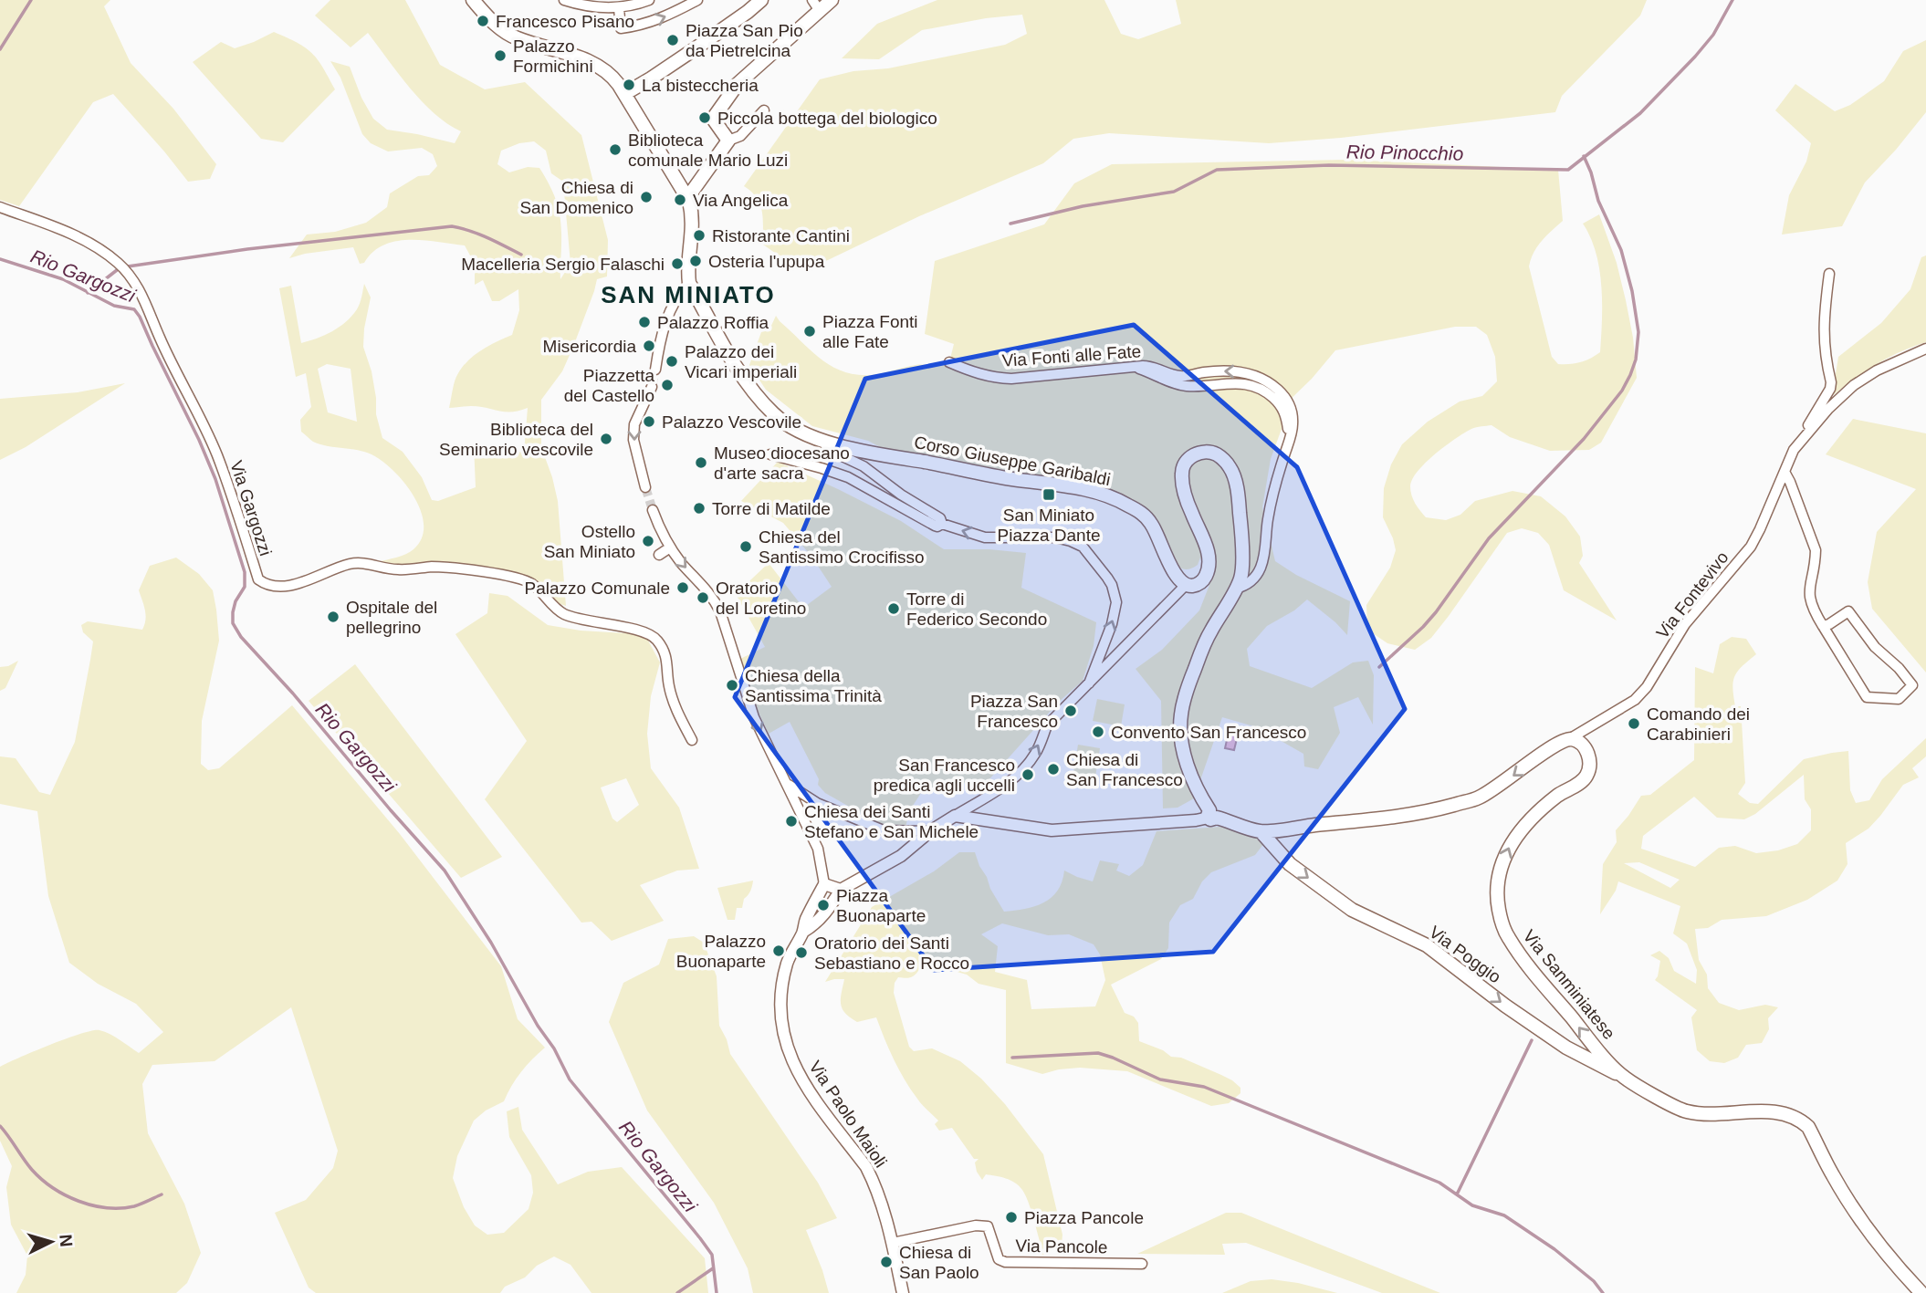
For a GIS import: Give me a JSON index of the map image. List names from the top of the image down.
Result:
{
  "streets": {
    "main road": ["Corso Giuseppe Garibaldi", "Via Poggio", "Via Sanminiatese"],
    "street": [
      "Via Fonti alle Fate",
      "Via Gargozzi",
      "Via Fontevivo",
      "Via Paolo Maioli",
      "Via Pancole"
    ]
  },
  "crossings": [
    ["Via Fontevivo", "Via Sanminiatese"],
    ["Via Poggio", "Via Sanminiatese"],
    ["Via Paolo Maioli", "Via Pancole"]
  ],
  "one_way": ["Via Poggio"],
  "districts": ["SAN MINIATO"],
  "water": ["Rio Pinocchio", "Rio Gargozzi"],
  "places": {
    "other": [
      "Francesco Pisano",
      "Piazza San Pio da Pietrelcina",
      "Palazzo Formichini",
      "La bisteccheria",
      "Piccola bottega del biologico",
      "Biblioteca comunale Mario Luzi",
      "Chiesa di San Domenico",
      "Via Angelica",
      "Ristorante Cantini",
      "Osteria l'upupa",
      "Macelleria Sergio Falaschi",
      "Palazzo Roffia",
      "Piazza Fonti alle Fate",
      "Misericordia",
      "Palazzo dei Vicari imperiali",
      "Piazzetta del Castello",
      "Palazzo Vescovile",
      "Biblioteca del Seminario vescovile",
      "Museo diocesano d'arte sacra",
      "Torre di Matilde",
      "Ostello San Miniato",
      "Chiesa del Santissimo Crocifisso",
      "Palazzo Comunale",
      "Oratorio del Loretino",
      "Torre di Federico Secondo",
      "Ospitale del pellegrino",
      "Chiesa della Santissima Trinità",
      "Piazza San Francesco",
      "Comando dei Carabinieri",
      "Convento San Francesco",
      "Chiesa di San Francesco",
      "San Francesco predica agli uccelli",
      "Chiesa dei Santi Stefano e San Michele",
      "Piazza Buonaparte",
      "Palazzo Buonaparte",
      "Oratorio dei Santi Sebastiano e Rocco",
      "Piazza Pancole",
      "Chiesa di San Paolo"
    ],
    "transit": ["San Miniato Piazza Dante"]
  },
  "north": "right"
}
